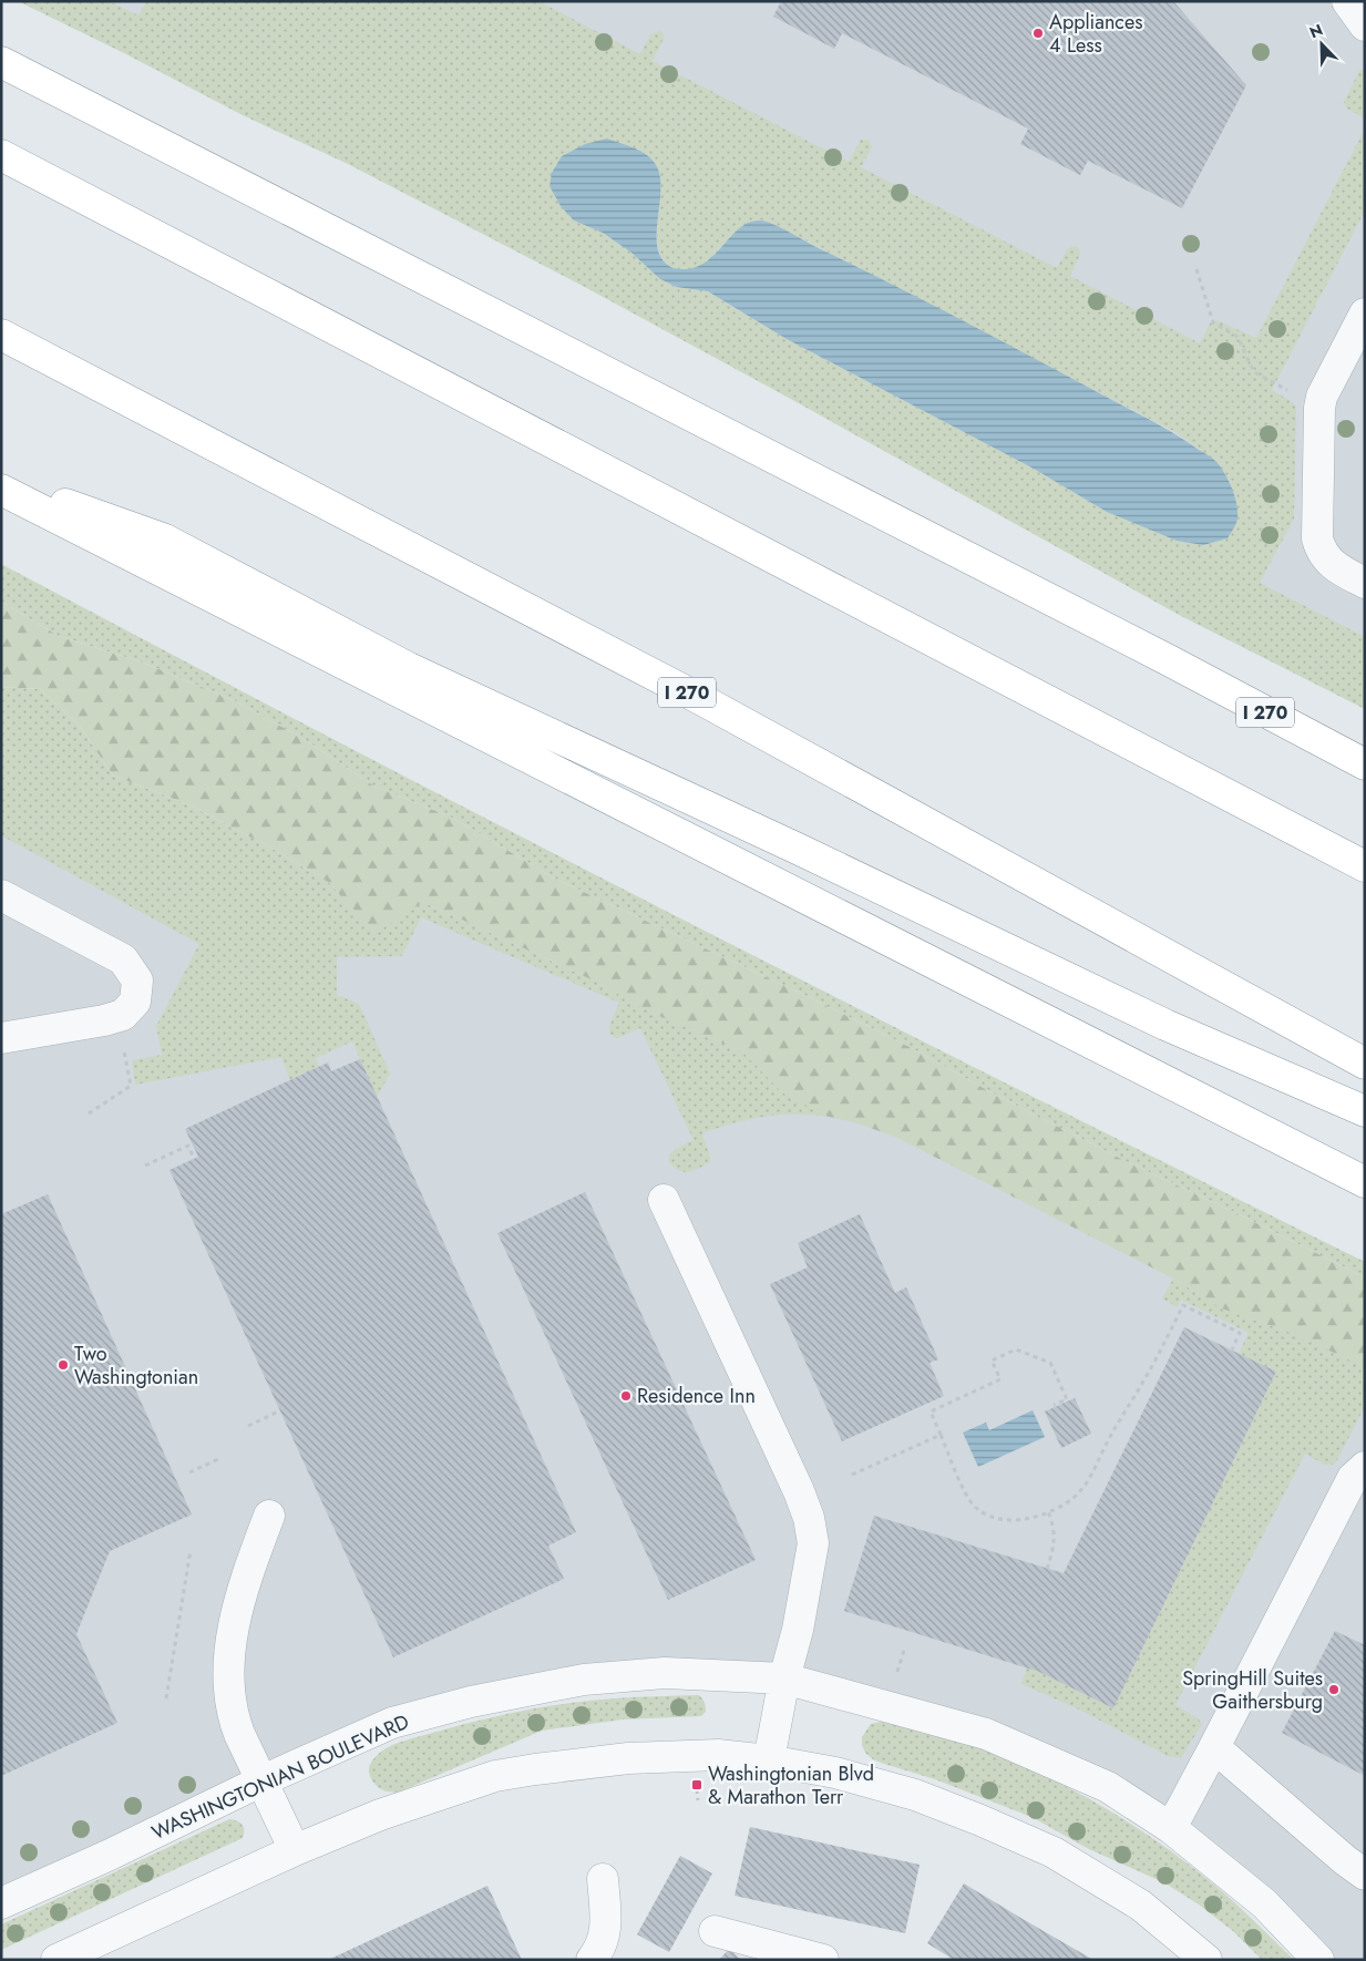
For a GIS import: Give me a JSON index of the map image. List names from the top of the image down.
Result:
{
  "streets": {
    "highway": ["I 270"],
    "street": ["WASHINGTONIAN BOULEVARD"]
  },
  "places": {
    "other": [
      "Appliances 4 Less",
      "Two Washingtonian",
      "Residence Inn",
      "SpringHill Suites Gaithersburg"
    ],
    "transit": ["Washingtonian Blvd & Marathon Terr"]
  },
  "north": "top left"
}
